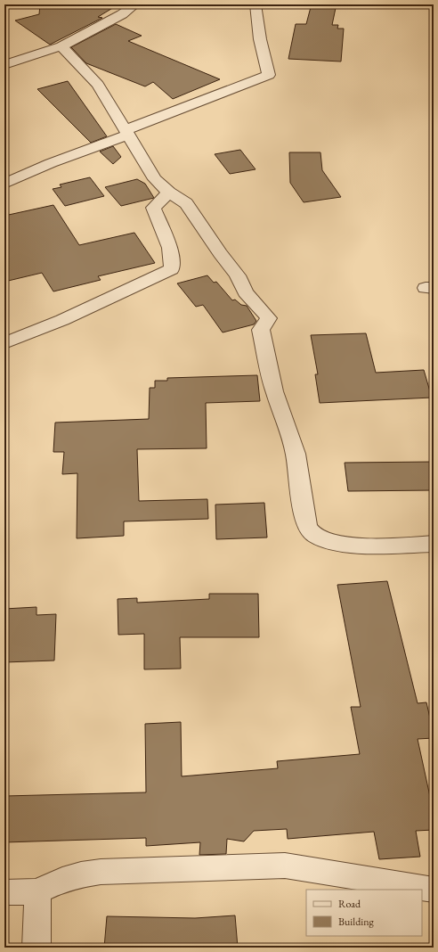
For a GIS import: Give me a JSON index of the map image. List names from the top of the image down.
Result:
{
  "legend": ["Road", "Building"]
}
